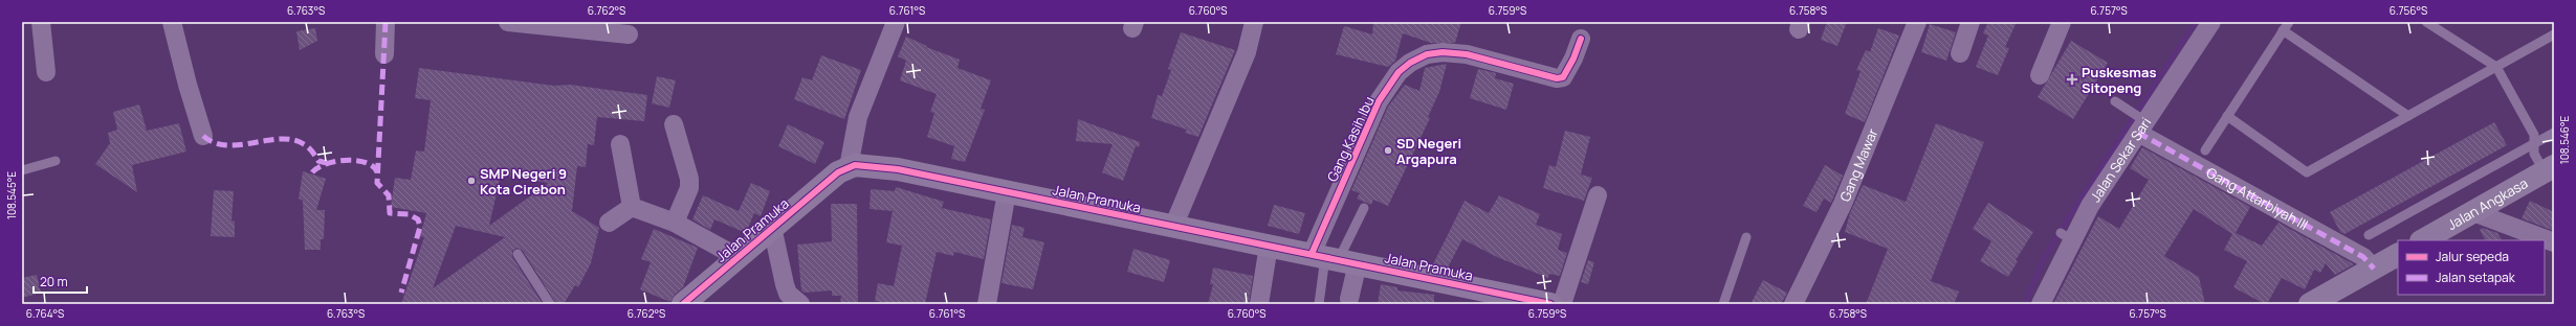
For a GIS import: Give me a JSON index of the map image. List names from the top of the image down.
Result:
{
  "streets": {
    "street": [
      "Gang Kasih Ibu",
      "Jalan Sekar Sari",
      "Gang Mawar",
      "Jalan Pramuka",
      "Gang Attarbiyah III",
      "Jalan Angkasa"
    ]
  },
  "crossings": [
    ["Gang Kasih Ibu", "Jalan Pramuka"],
    ["Jalan Sekar Sari", "Gang Attarbiyah III"]
  ],
  "places": {
    "health": ["Puskesmas Sitopeng"],
    "other": ["SD Negeri Argapura", "SMP Negeri 9 Kota Cirebon"]
  },
  "legend": ["Jalur sepeda", "Jalan setapak"],
  "scale_bar": "20 m",
  "coordinates": [
    "6.763°S",
    "6.762°S",
    "6.761°S",
    "6.760°S",
    "6.759°S",
    "6.758°S",
    "6.757°S",
    "6.756°S",
    "108.546°E",
    "108.545°E",
    "6.764°S"
  ]
}
